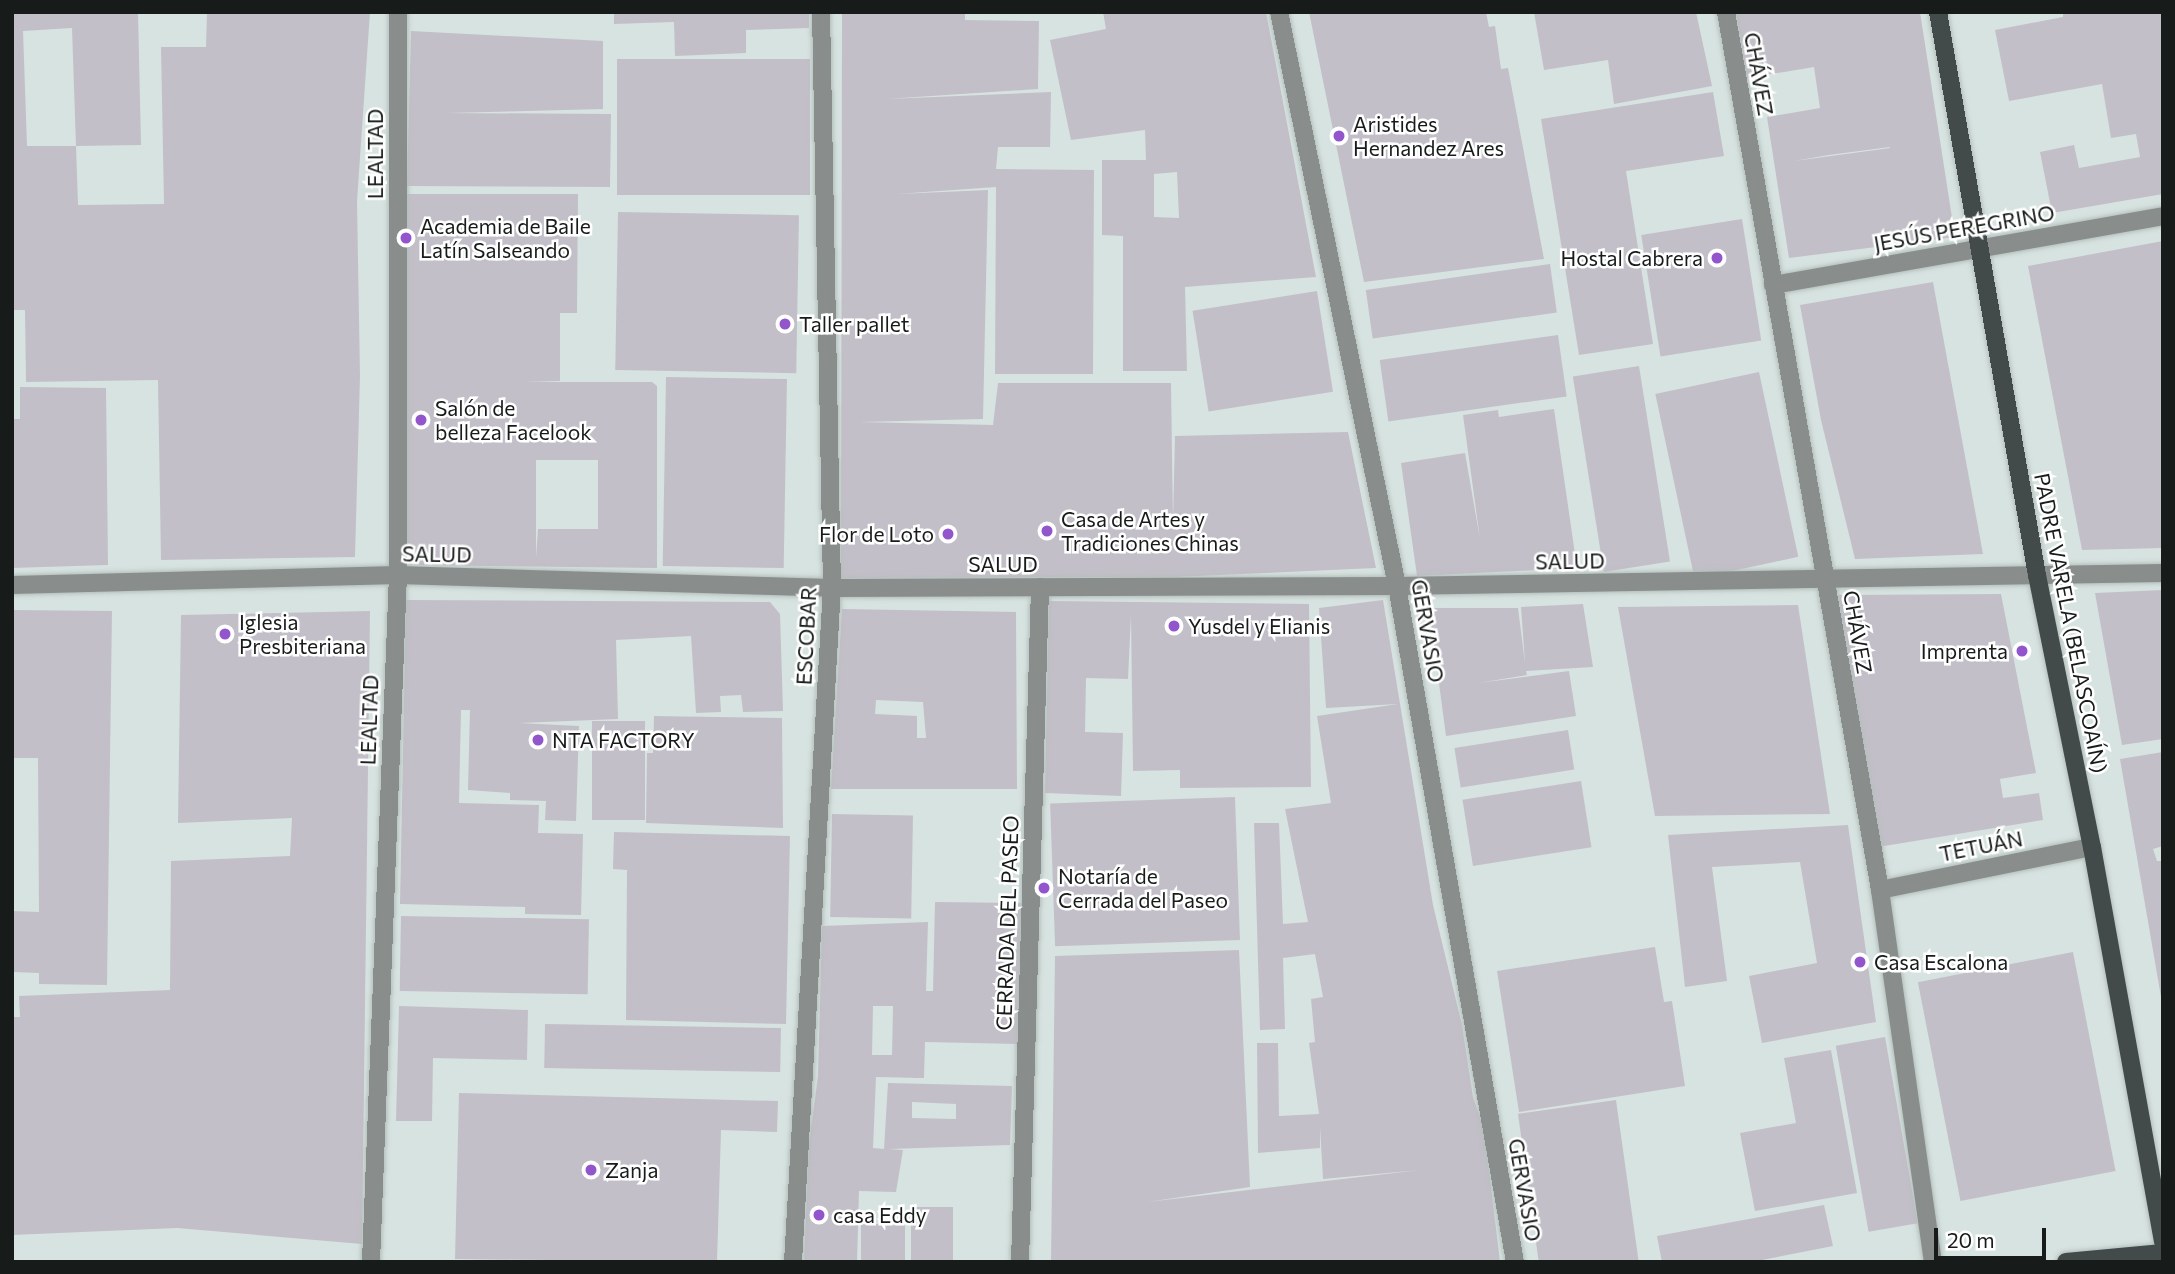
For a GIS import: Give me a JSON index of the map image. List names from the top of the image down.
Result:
{
  "streets": {
    "main road": ["PADRE VARELA (BELASCOAÍN)"],
    "street": [
      "CHÁVEZ",
      "LEALTAD",
      "JESÚS PEREGRINO",
      "SALUD",
      "GERVASIO",
      "ESCOBAR",
      "TETUÁN",
      "CERRADA DEL PASEO"
    ]
  },
  "crossings": [
    ["CHÁVEZ", "JESÚS PEREGRINO"],
    ["CHÁVEZ", "SALUD"],
    ["CHÁVEZ", "TETUÁN"],
    ["LEALTAD", "SALUD"],
    ["JESÚS PEREGRINO", "PADRE VARELA (BELASCOAÍN)"],
    ["SALUD", "PADRE VARELA (BELASCOAÍN)"],
    ["SALUD", "GERVASIO"],
    ["SALUD", "ESCOBAR"],
    ["SALUD", "CERRADA DEL PASEO"],
    ["PADRE VARELA (BELASCOAÍN)", "TETUÁN"]
  ],
  "places": [
    "Aristides Hernandez Ares",
    "Academia de Baile Latín Salseando",
    "Hostal Cabrera",
    "Taller pallet",
    "Salón de belleza Facelook",
    "Casa de Artes y Tradiciones Chinas",
    "Flor de Loto",
    "Yusdel y Elianis",
    "Iglesia Presbiteriana",
    "Imprenta",
    "NTA FACTORY",
    "Notaría de Cerrada del Paseo",
    "Casa Escalona",
    "Zanja",
    "casa Eddy"
  ],
  "scale_bar": "20 m"
}
